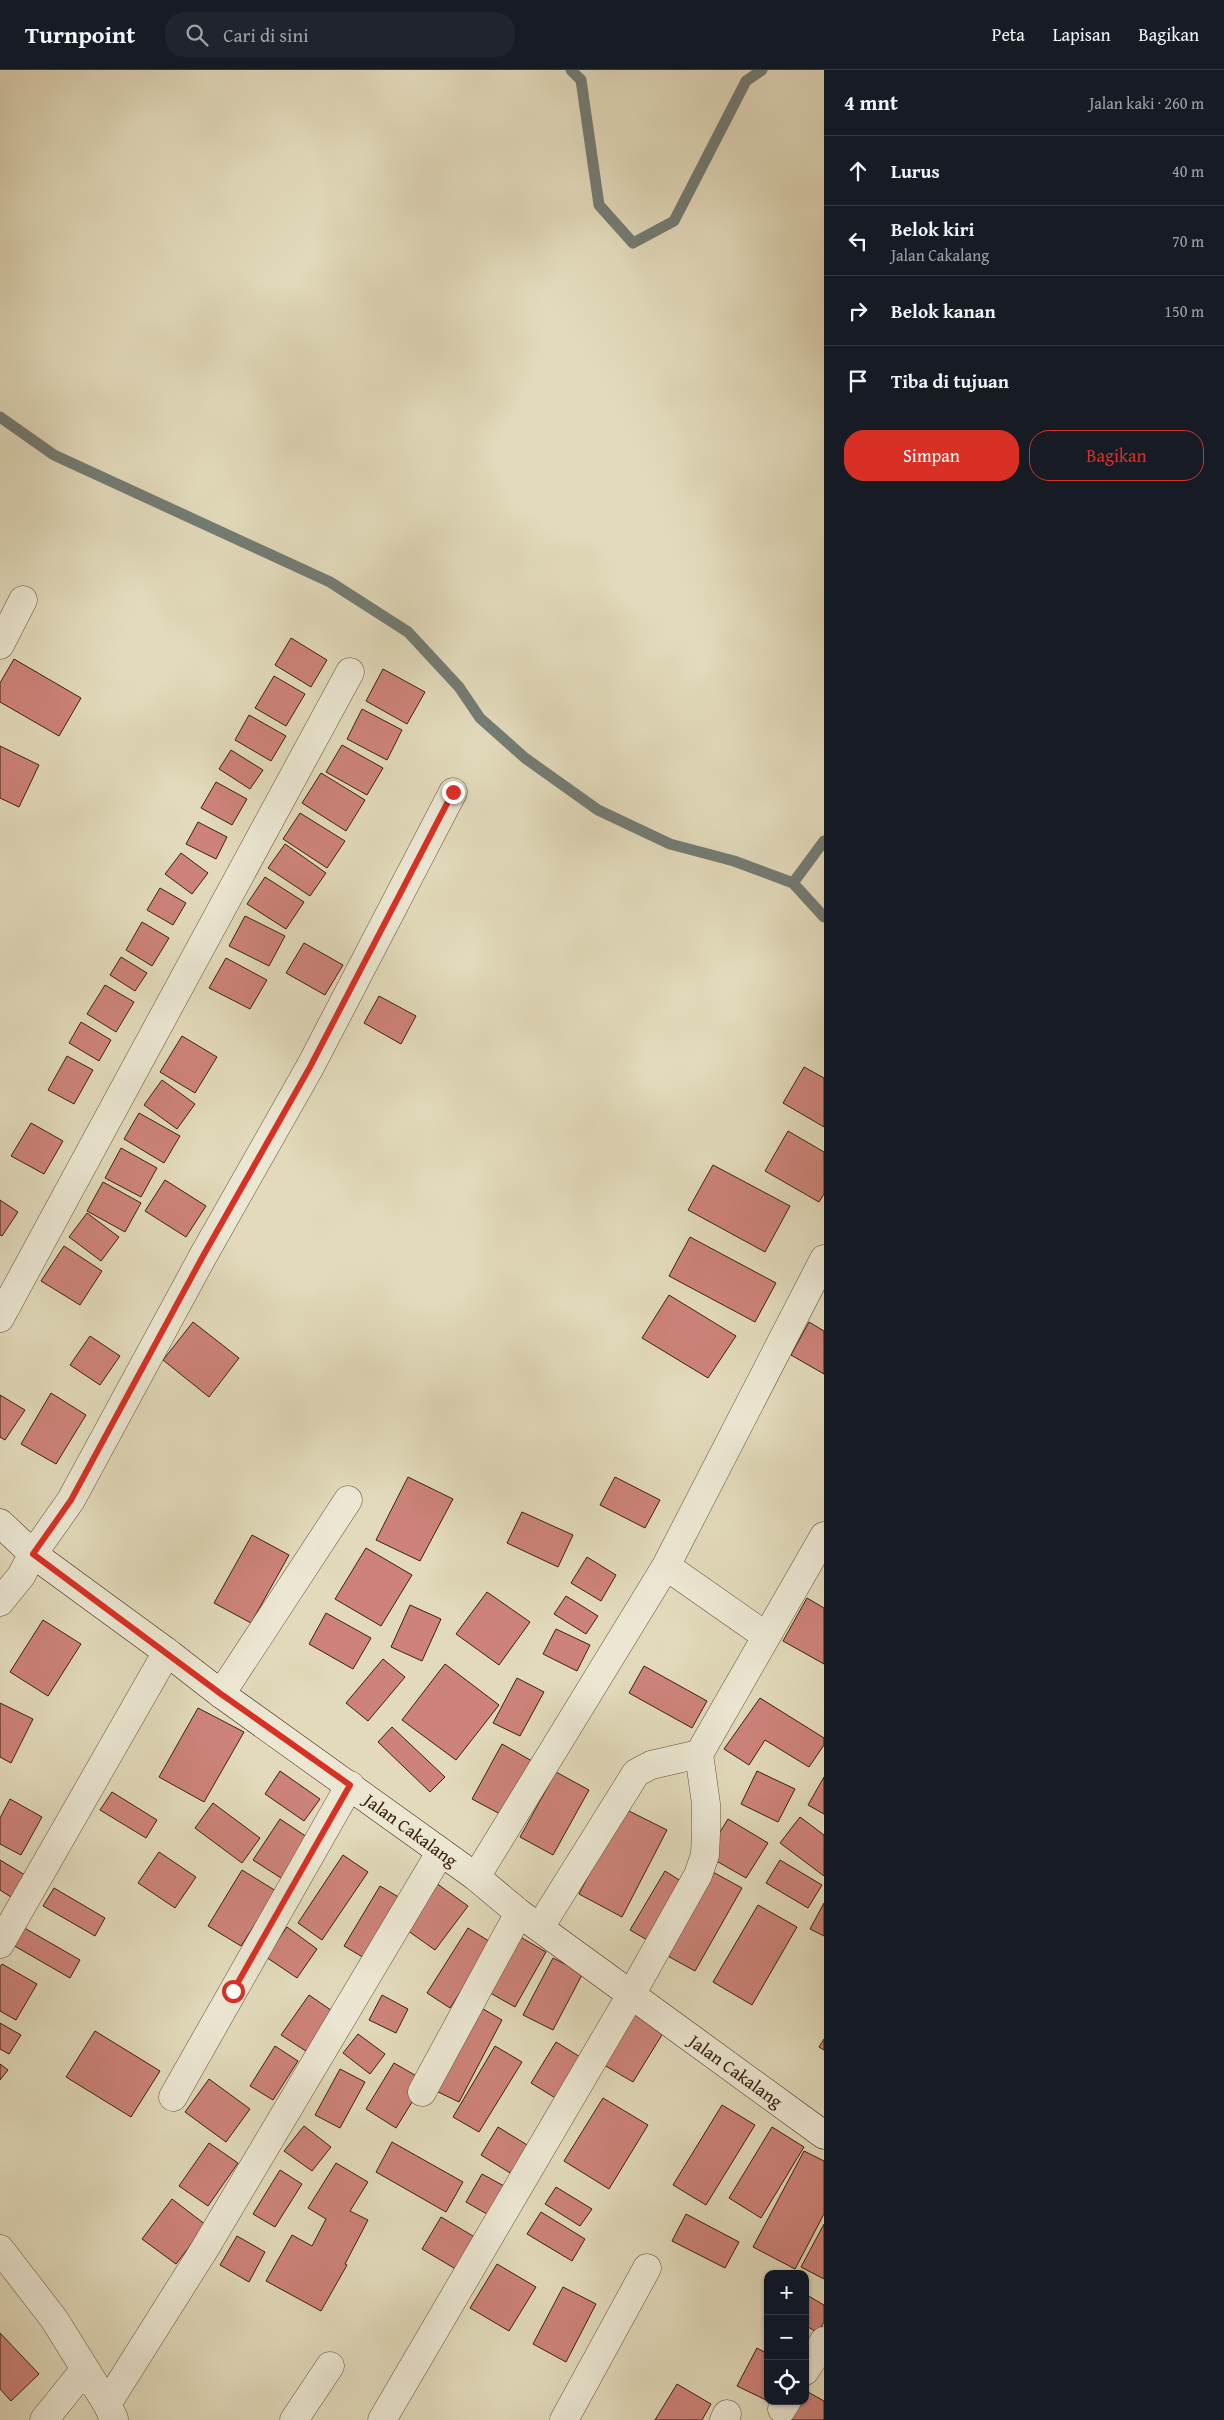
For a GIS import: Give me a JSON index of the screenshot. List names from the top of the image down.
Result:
{
  "streets": {
    "street": ["Jalan Cakalang"]
  },
  "page": {
    "header": "Turnpoint",
    "search": "Cari di sini",
    "nav": ["Peta", "Lapisan", "Bagikan"],
    "heading": ["4 mnt", "Jalan kaki · 260 m"],
    "list": [
      ["Lurus", "40 m"],
      ["Belok kiri", "Jalan Cakalang", "70 m"],
      ["Belok kanan", "150 m"],
      "Tiba di tujuan"
    ],
    "buttons": ["Simpan", "Bagikan"],
    "map_buttons": ["+", "−"]
  }
}
